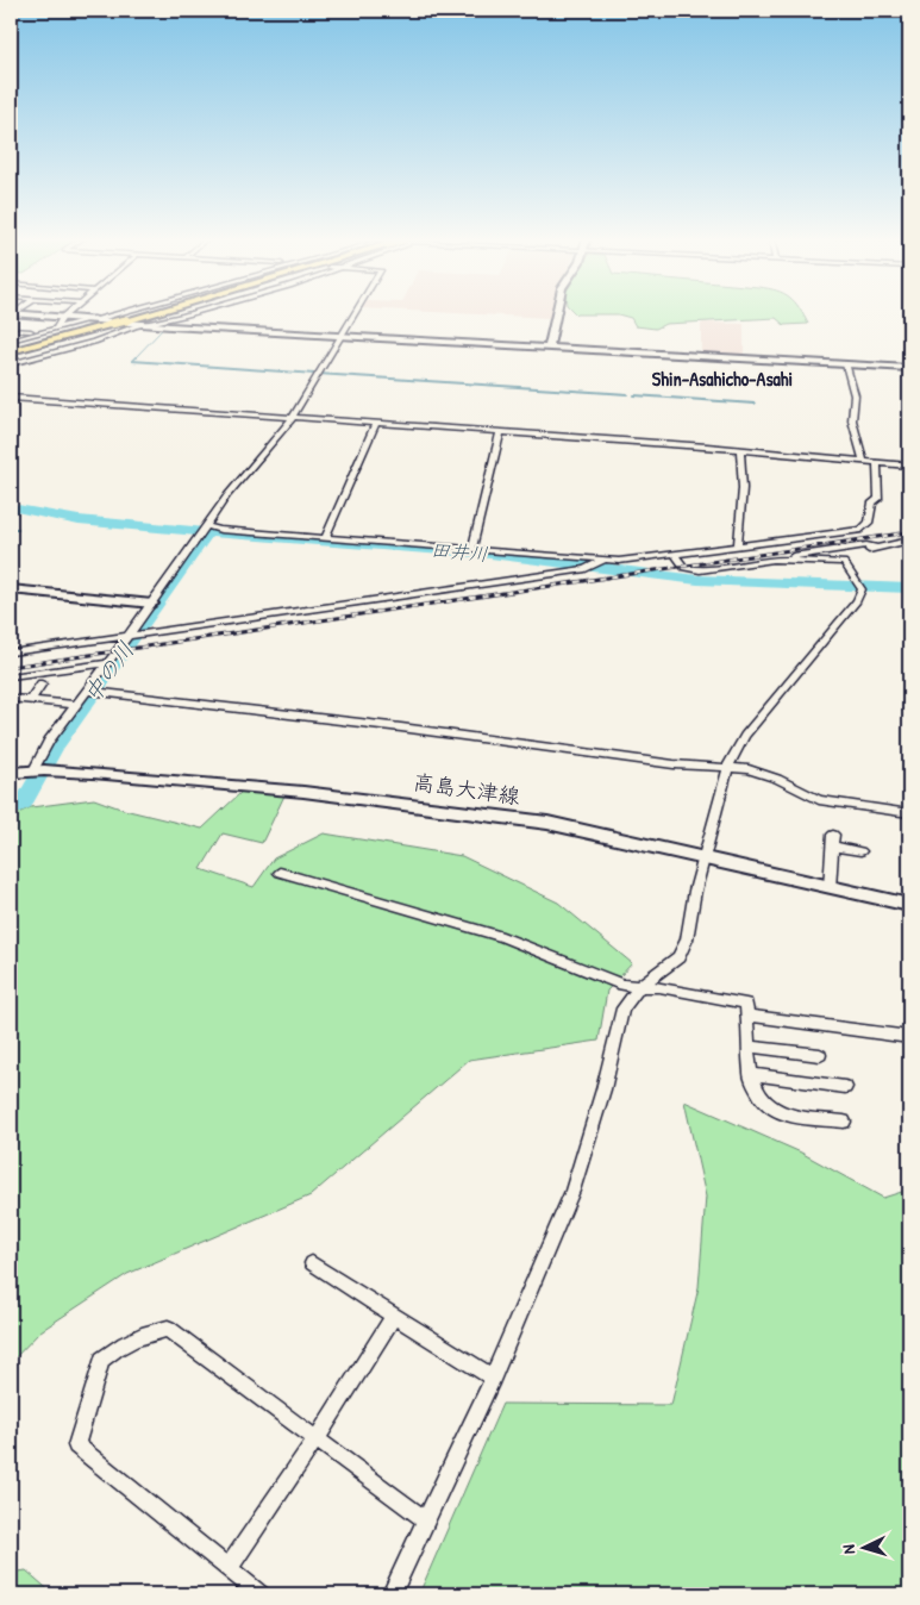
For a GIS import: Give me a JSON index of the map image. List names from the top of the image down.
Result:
{
  "streets": {
    "main road": ["高島大津線"]
  },
  "districts": ["Shin-Asahicho-Asahi"],
  "water": ["田井川", "中の川"],
  "north": "left"
}
